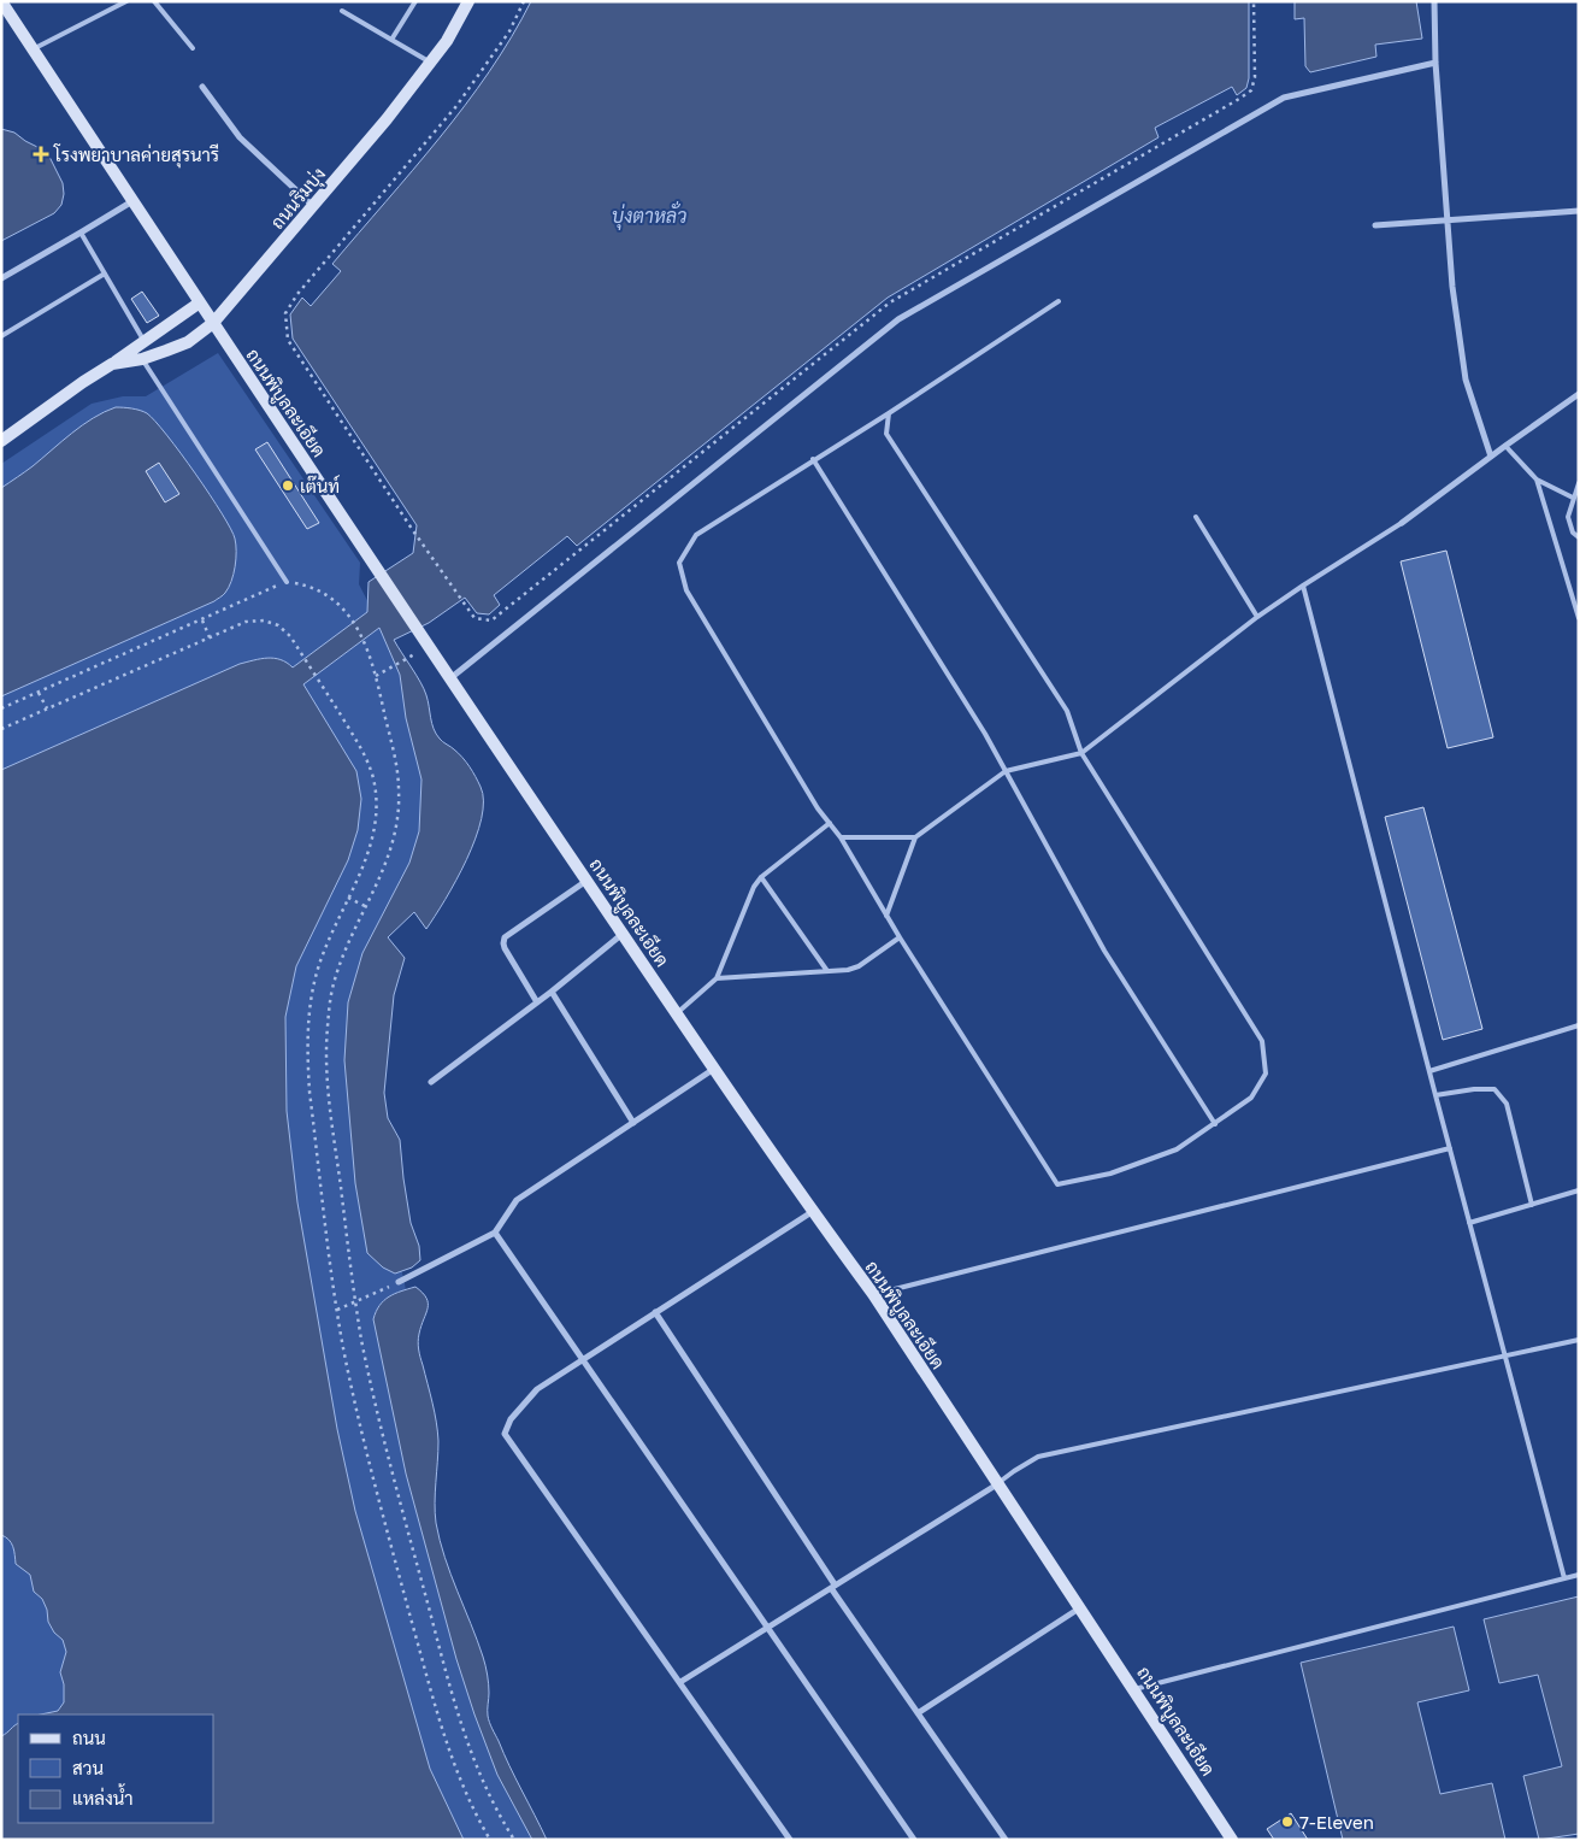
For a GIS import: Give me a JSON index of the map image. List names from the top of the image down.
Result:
{
  "streets": {
    "street": ["ถนนริมบุ่ง", "ถนนพิบูลละเอียด"]
  },
  "crossings": [
    ["ถนนริมบุ่ง", "ถนนพิบูลละเอียด"]
  ],
  "water": ["บุ่งตาหลั่ว"],
  "places": {
    "health": ["โรงพยาบาลค่ายสุรนารี"],
    "other": ["เต๊นท์", "7-Eleven"]
  },
  "legend": ["ถนน", "สวน", "แหล่งน้ำ"]
}
